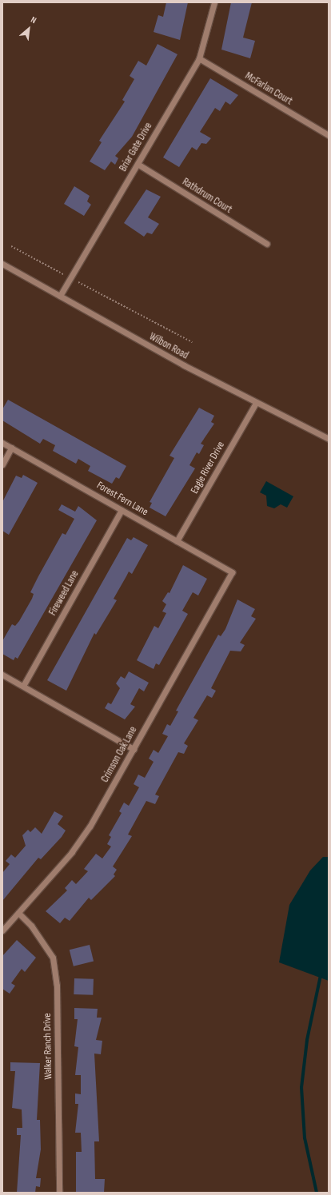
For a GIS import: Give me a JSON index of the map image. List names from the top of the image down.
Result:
{
  "streets": {
    "street": [
      "McFarlan Court",
      "Briar Gate Drive",
      "Rathdrum Court",
      "Wilbon Road",
      "Eagle River Drive",
      "Forest Fern Lane",
      "Fireweed Lane",
      "Crimson Oak Lane",
      "Walker Ranch Drive"
    ]
  },
  "crossings": [
    ["McFarlan Court", "Briar Gate Drive"],
    ["Briar Gate Drive", "Rathdrum Court"],
    ["Briar Gate Drive", "Wilbon Road"],
    ["Wilbon Road", "Eagle River Drive"],
    ["Eagle River Drive", "Forest Fern Lane"],
    ["Forest Fern Lane", "Fireweed Lane"],
    ["Forest Fern Lane", "Crimson Oak Lane"],
    ["Crimson Oak Lane", "Walker Ranch Drive"]
  ],
  "north": "top right"
}
